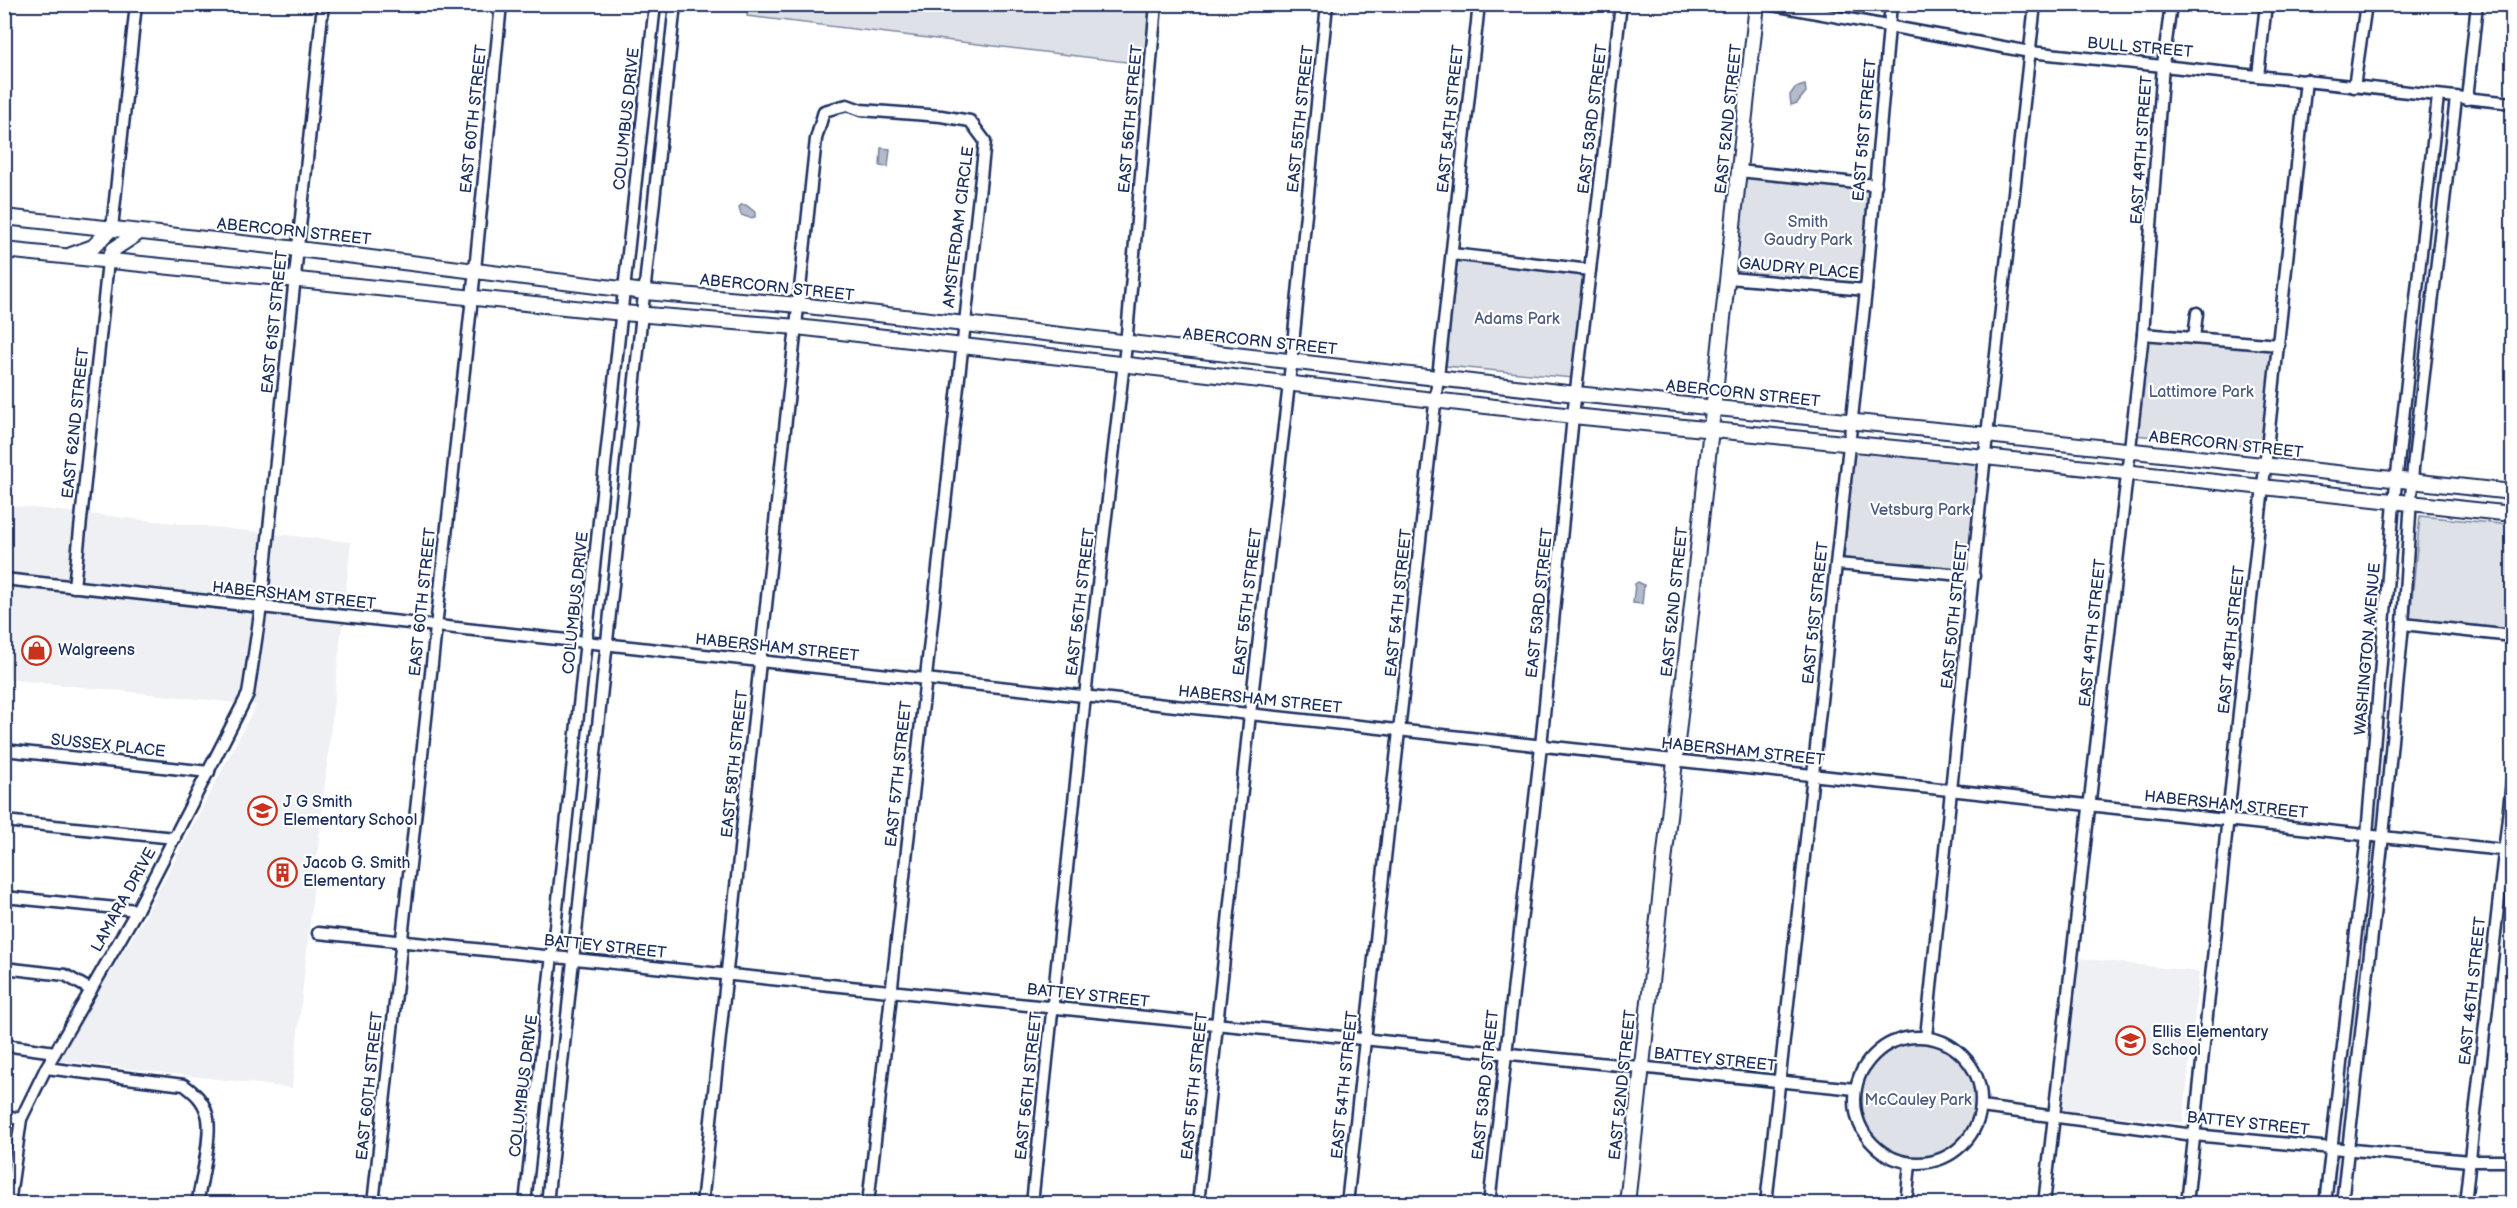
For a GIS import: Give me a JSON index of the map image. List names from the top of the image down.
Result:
{
  "streets": {
    "main road": ["EAST 52ND STREET", "ABERCORN STREET"],
    "street": [
      "BULL STREET",
      "EAST 60TH STREET",
      "COLUMBUS DRIVE",
      "EAST 56TH STREET",
      "EAST 55TH STREET",
      "EAST 54TH STREET",
      "EAST 53RD STREET",
      "EAST 51ST STREET",
      "EAST 49TH STREET",
      "AMSTERDAM CIRCLE",
      "GAUDRY PLACE",
      "EAST 61ST STREET",
      "EAST 62ND STREET",
      "HABERSHAM STREET",
      "EAST 50TH STREET",
      "EAST 48TH STREET",
      "WASHINGTON AVENUE",
      "SUSSEX PLACE",
      "EAST 58TH STREET",
      "EAST 57TH STREET",
      "LAMARA DRIVE",
      "BATTEY STREET",
      "EAST 46TH STREET"
    ]
  },
  "crossings": [
    ["BULL STREET", "EAST 51ST STREET"],
    ["BULL STREET", "EAST 49TH STREET"],
    ["BULL STREET", "EAST 50TH STREET"],
    ["BULL STREET", "EAST 48TH STREET"],
    ["BULL STREET", "WASHINGTON AVENUE"],
    ["EAST 60TH STREET", "ABERCORN STREET"],
    ["EAST 60TH STREET", "HABERSHAM STREET"],
    ["EAST 60TH STREET", "BATTEY STREET"],
    ["COLUMBUS DRIVE", "ABERCORN STREET"],
    ["COLUMBUS DRIVE", "HABERSHAM STREET"],
    ["COLUMBUS DRIVE", "BATTEY STREET"],
    ["EAST 56TH STREET", "ABERCORN STREET"],
    ["EAST 56TH STREET", "HABERSHAM STREET"],
    ["EAST 56TH STREET", "BATTEY STREET"],
    ["EAST 55TH STREET", "ABERCORN STREET"],
    ["EAST 55TH STREET", "HABERSHAM STREET"],
    ["EAST 55TH STREET", "BATTEY STREET"],
    ["EAST 54TH STREET", "ABERCORN STREET"],
    ["EAST 54TH STREET", "HABERSHAM STREET"],
    ["EAST 54TH STREET", "BATTEY STREET"],
    ["EAST 53RD STREET", "ABERCORN STREET"],
    ["EAST 53RD STREET", "HABERSHAM STREET"],
    ["EAST 53RD STREET", "BATTEY STREET"],
    ["EAST 52ND STREET", "ABERCORN STREET"],
    ["EAST 52ND STREET", "GAUDRY PLACE"],
    ["EAST 52ND STREET", "HABERSHAM STREET"],
    ["EAST 52ND STREET", "BATTEY STREET"],
    ["EAST 51ST STREET", "ABERCORN STREET"],
    ["EAST 51ST STREET", "GAUDRY PLACE"],
    ["EAST 51ST STREET", "HABERSHAM STREET"],
    ["EAST 51ST STREET", "BATTEY STREET"],
    ["EAST 49TH STREET", "ABERCORN STREET"],
    ["EAST 49TH STREET", "HABERSHAM STREET"],
    ["EAST 49TH STREET", "BATTEY STREET"],
    ["AMSTERDAM CIRCLE", "ABERCORN STREET"],
    ["AMSTERDAM CIRCLE", "EAST 58TH STREET"],
    ["AMSTERDAM CIRCLE", "EAST 57TH STREET"],
    ["ABERCORN STREET", "EAST 61ST STREET"],
    ["ABERCORN STREET", "EAST 50TH STREET"],
    ["ABERCORN STREET", "EAST 48TH STREET"],
    ["ABERCORN STREET", "WASHINGTON AVENUE"],
    ["EAST 61ST STREET", "HABERSHAM STREET"],
    ["EAST 61ST STREET", "LAMARA DRIVE"],
    ["EAST 62ND STREET", "HABERSHAM STREET"],
    ["HABERSHAM STREET", "EAST 50TH STREET"],
    ["HABERSHAM STREET", "EAST 48TH STREET"],
    ["HABERSHAM STREET", "WASHINGTON AVENUE"],
    ["HABERSHAM STREET", "EAST 58TH STREET"],
    ["HABERSHAM STREET", "EAST 57TH STREET"],
    ["HABERSHAM STREET", "LAMARA DRIVE"],
    ["HABERSHAM STREET", "EAST 46TH STREET"],
    ["EAST 50TH STREET", "BATTEY STREET"],
    ["EAST 48TH STREET", "BATTEY STREET"],
    ["WASHINGTON AVENUE", "BATTEY STREET"],
    ["SUSSEX PLACE", "LAMARA DRIVE"],
    ["EAST 58TH STREET", "BATTEY STREET"],
    ["EAST 57TH STREET", "BATTEY STREET"],
    ["BATTEY STREET", "EAST 46TH STREET"]
  ],
  "parks": [
    "Smith Gaudry Park",
    "Adams Park",
    "Lattimore Park",
    "Vetsburg Park",
    "McCauley Park"
  ],
  "places": {
    "shop": ["Walgreens"],
    "school or university": ["J G Smith Elementary School", "Ellis Elementary School"],
    "building": ["Jacob G. Smith Elementary"]
  }
}
